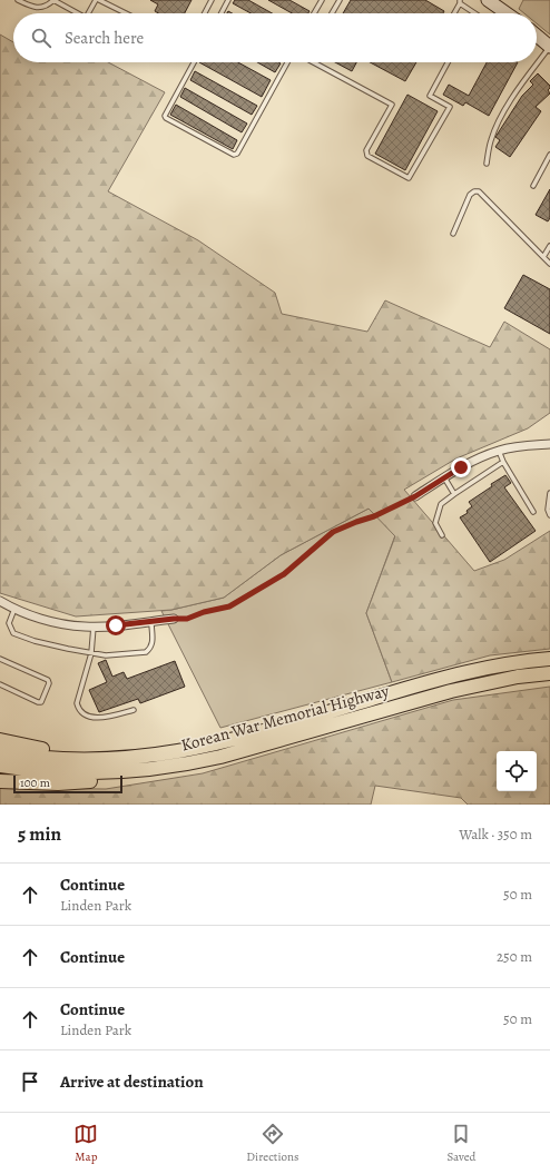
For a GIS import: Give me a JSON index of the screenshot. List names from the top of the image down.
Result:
{
  "streets": {
    "main road": ["Korean War Memorial Highway"]
  },
  "scale_bar": "100 m",
  "page": {
    "search": "Search here",
    "scale": "100 m",
    "heading": ["5 min", "Walk · 350 m"],
    "list": [
      ["Continue", "Linden Park", "50 m"],
      ["Continue", "250 m"],
      ["Continue", "Linden Park", "50 m"],
      "Arrive at destination"
    ],
    "nav": ["Map", "Directions", "Saved"]
  }
}
